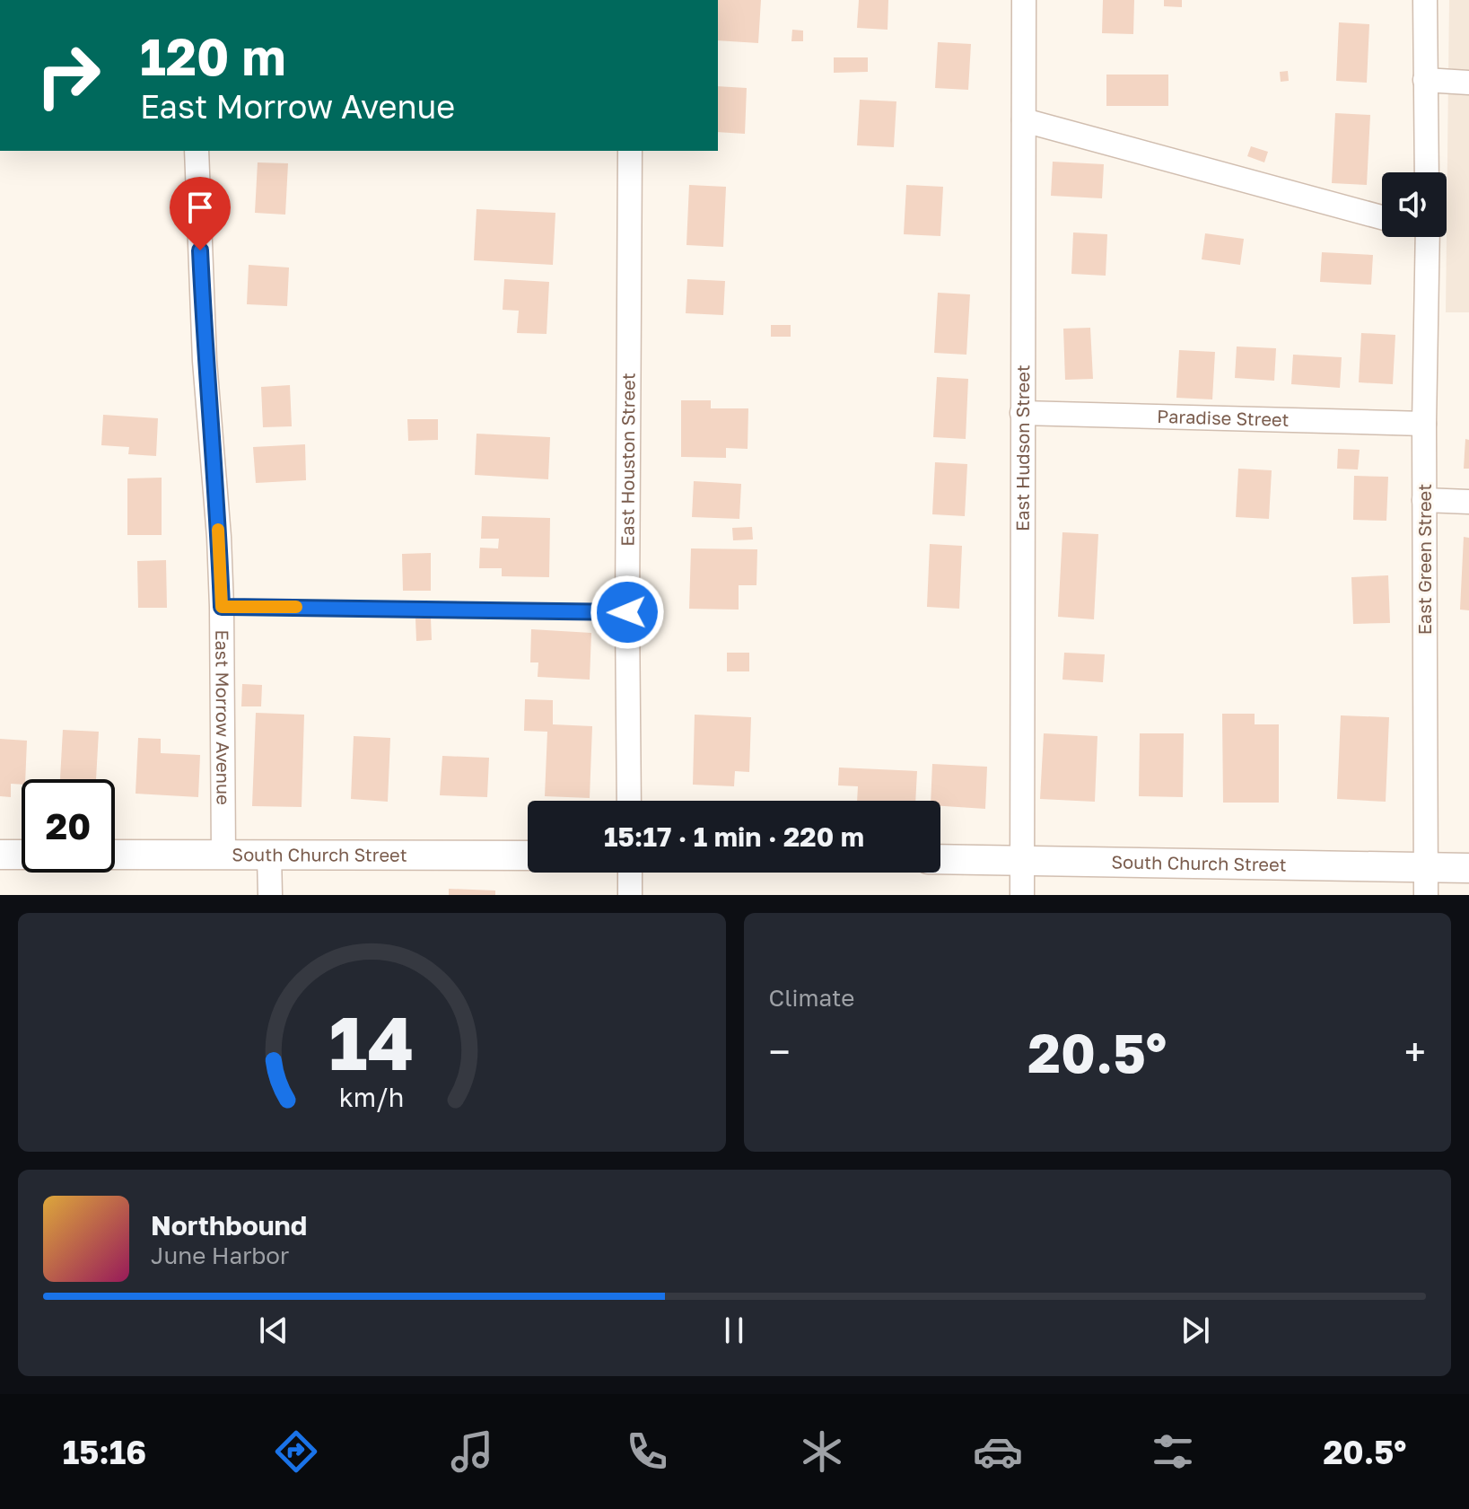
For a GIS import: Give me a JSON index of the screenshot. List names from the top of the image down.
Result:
{
  "streets": {
    "street": [
      "Paradise Street",
      "East Hudson Street",
      "East Houston Street",
      "East Green Street",
      "East Morrow Avenue",
      "South Church Street"
    ]
  },
  "crossings": [
    ["Paradise Street", "East Hudson Street"],
    ["Paradise Street", "East Green Street"],
    ["East Hudson Street", "South Church Street"],
    ["East Green Street", "South Church Street"],
    ["East Morrow Avenue", "South Church Street"]
  ],
  "page": {
    "turn": ["120 m", "East Morrow Avenue"],
    "limit": "20",
    "trip": "15:17 · 1 min · 220 m",
    "tile": "Climate",
    "heat": ["−", "20.5°", "+"],
    "song": ["Northbound", "June Harbor"],
    "tabs": ["15:16", "20.5°"],
    "gauge": ["14", "km/h"]
  }
}
